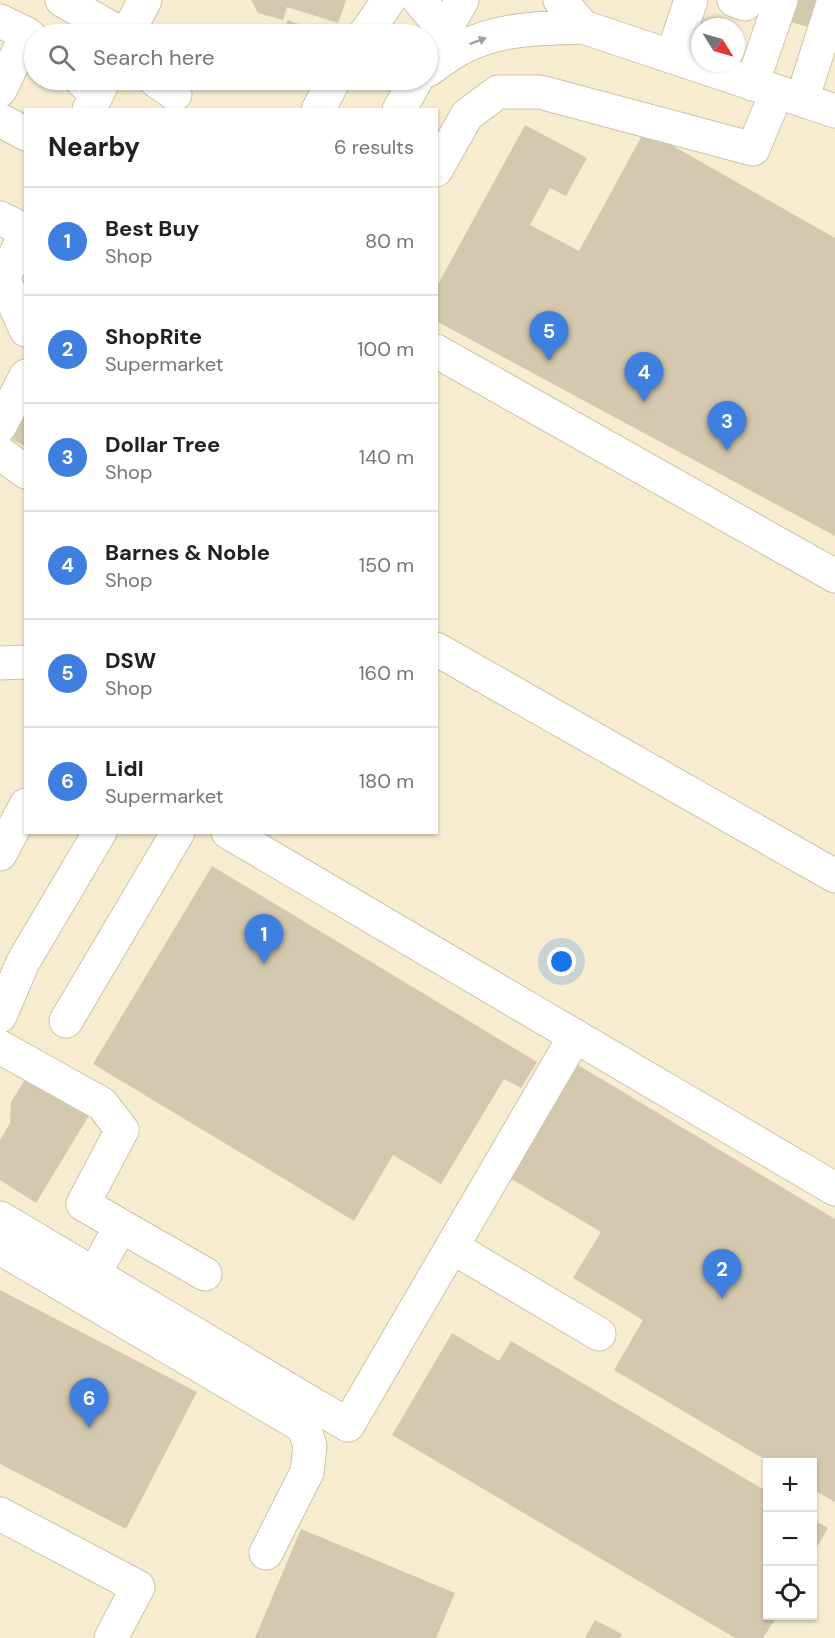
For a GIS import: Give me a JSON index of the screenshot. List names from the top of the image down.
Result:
{
  "north": "bottom right",
  "page": {
    "search": "Search here",
    "heading": ["Nearby", "6 results"],
    "list": [
      {
        "mark": "1",
        "name": "Best Buy",
        "note": "Shop",
        "value": "80 m"
      },
      {
        "mark": "2",
        "name": "ShopRite",
        "note": "Supermarket",
        "value": "100 m"
      },
      {
        "mark": "3",
        "name": "Dollar Tree",
        "note": "Shop",
        "value": "140 m"
      },
      {
        "mark": "4",
        "name": "Barnes & Noble",
        "note": "Shop",
        "value": "150 m"
      },
      {
        "mark": "5",
        "name": "DSW",
        "note": "Shop",
        "value": "160 m"
      },
      {
        "mark": "6",
        "name": "Lidl",
        "note": "Supermarket",
        "value": "180 m"
      }
    ],
    "pins": [
      "5",
      "4",
      "3",
      "1",
      "2",
      "6"
    ],
    "map_buttons": ["+", "−"]
  }
}
